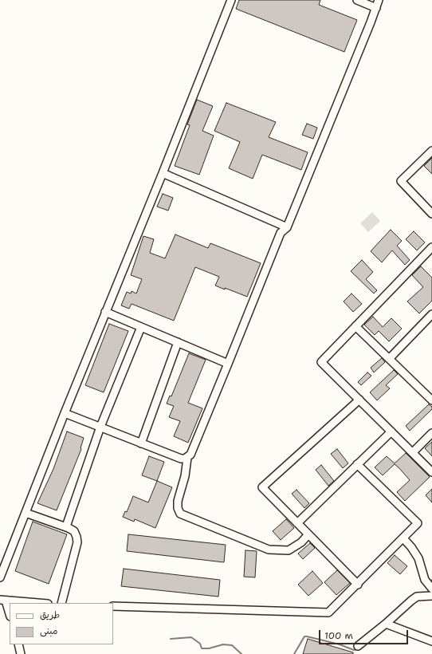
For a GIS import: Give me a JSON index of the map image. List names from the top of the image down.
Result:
{
  "legend": ["طريق", "مبنى"],
  "scale_bar": "100 m"
}
